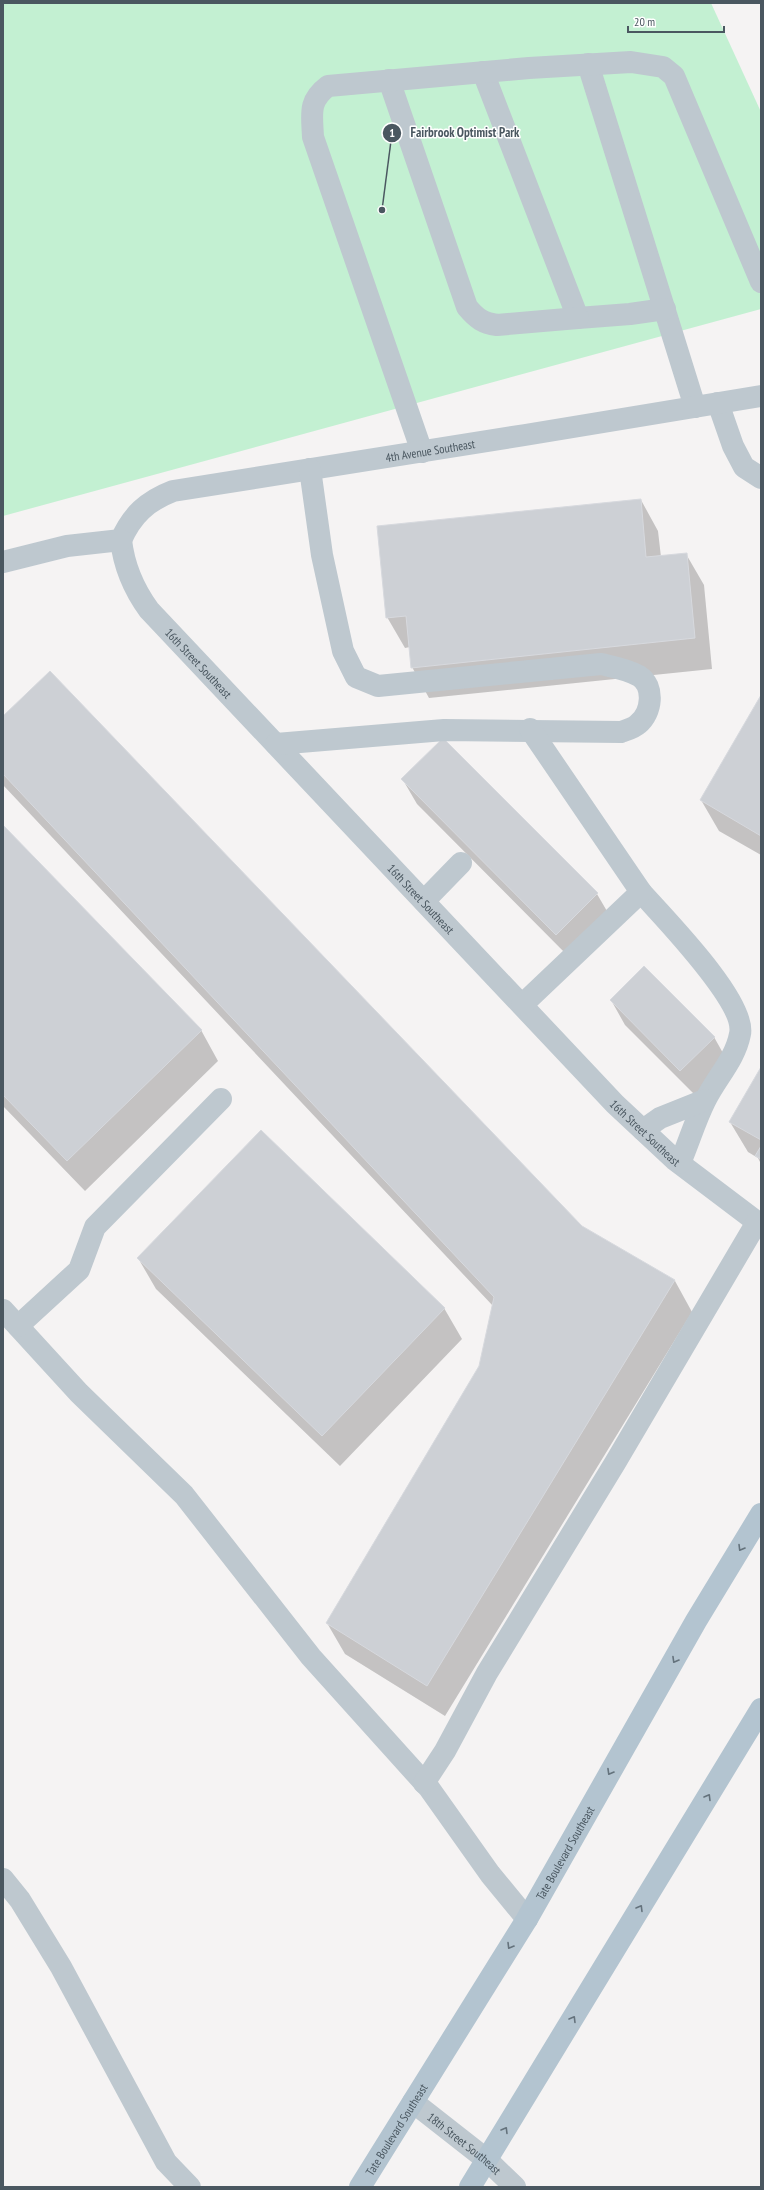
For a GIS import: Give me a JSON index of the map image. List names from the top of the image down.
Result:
{
  "streets": {
    "main road": ["Tate Boulevard Southeast"],
    "street": ["4th Avenue Southeast", "16th Street Southeast", "18th Street Southeast"]
  },
  "crossings": [
    ["4th Avenue Southeast", "16th Street Southeast"],
    ["Tate Boulevard Southeast", "18th Street Southeast"]
  ],
  "places": ["Fairbrook Optimist Park"],
  "scale_bar": "20 m"
}
